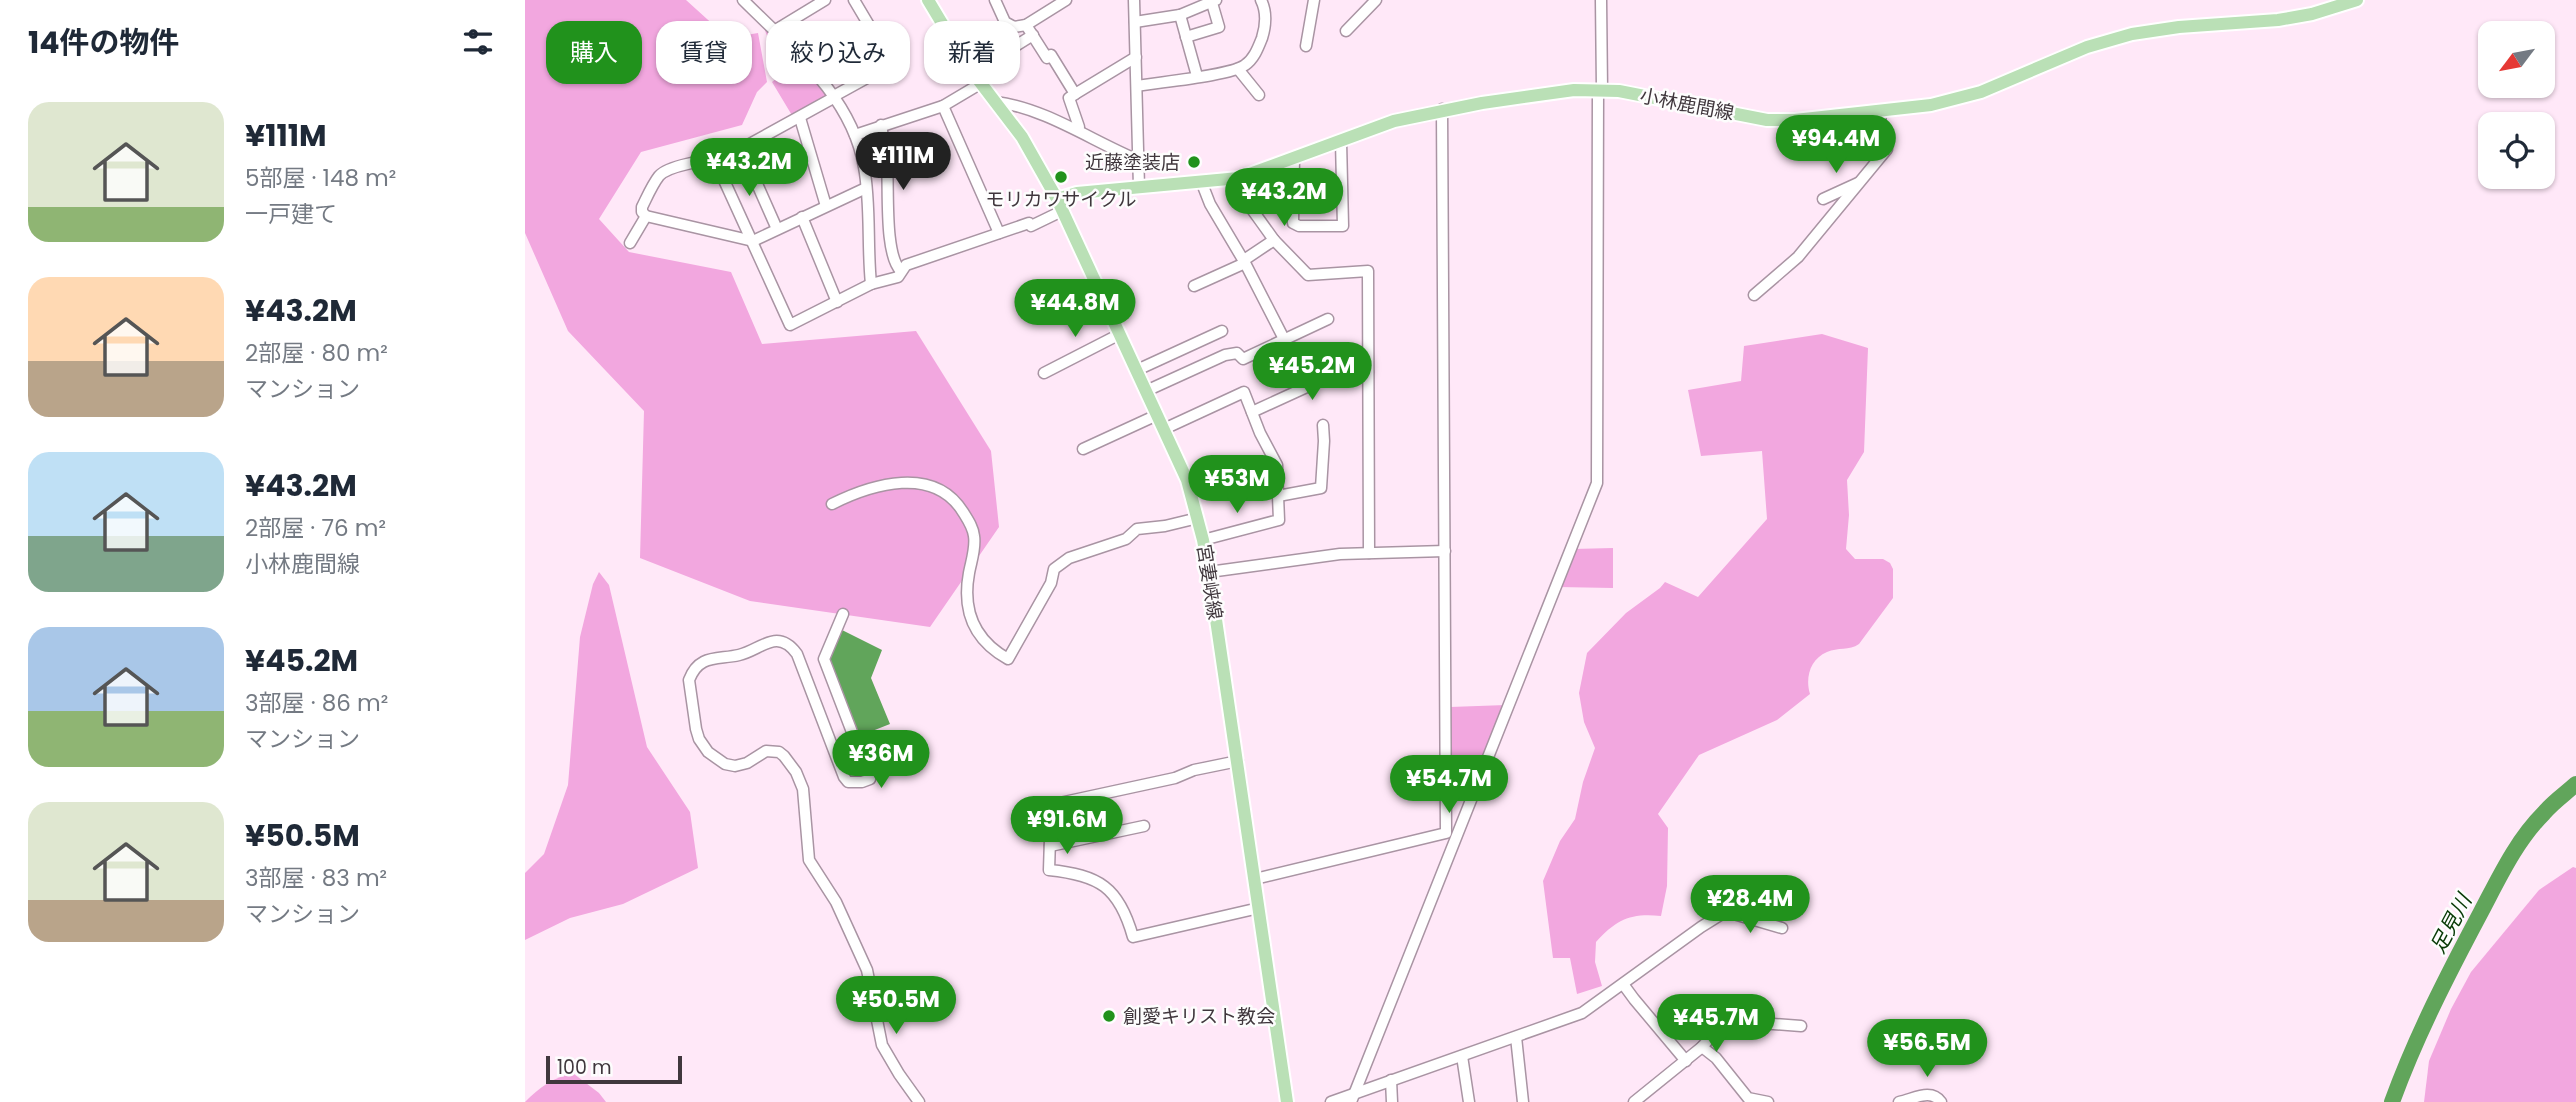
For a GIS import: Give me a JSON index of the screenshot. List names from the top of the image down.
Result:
{
  "streets": {
    "main road": ["小林鹿間線", "宮妻峡線"]
  },
  "crossings": [
    ["小林鹿間線", "宮妻峡線"]
  ],
  "water": ["足見川"],
  "places": ["近藤塗装店", "モリカワサイクル", "創愛キリスト教会"],
  "scale_bar": "100 m",
  "north": "bottom left",
  "page": {
    "heading": "14件の物件",
    "chip": [
      "購入",
      "賃貸",
      "絞り込み",
      "新着"
    ],
    "list": [
      {
        "name": "¥111M",
        "note": "5部屋 · 148 m² · 一戸建て"
      },
      {
        "name": "¥43.2M",
        "note": "2部屋 · 80 m² · マンション"
      },
      {
        "name": "¥43.2M",
        "note": "2部屋 · 76 m² · 小林鹿間線"
      },
      {
        "name": "¥45.2M",
        "note": "3部屋 · 86 m² · マンション"
      },
      {
        "name": "¥50.5M",
        "note": "3部屋 · 83 m² · マンション"
      }
    ],
    "price": [
      "¥94.4M",
      "¥111M",
      "¥43.2M",
      "¥43.2M",
      "¥44.8M",
      "¥45.2M",
      "¥53M",
      "¥36M",
      "¥54.7M",
      "¥91.6M",
      "¥28.4M",
      "¥50.5M",
      "¥45.7M",
      "¥56.5M"
    ],
    "scale": "100 m"
  }
}
